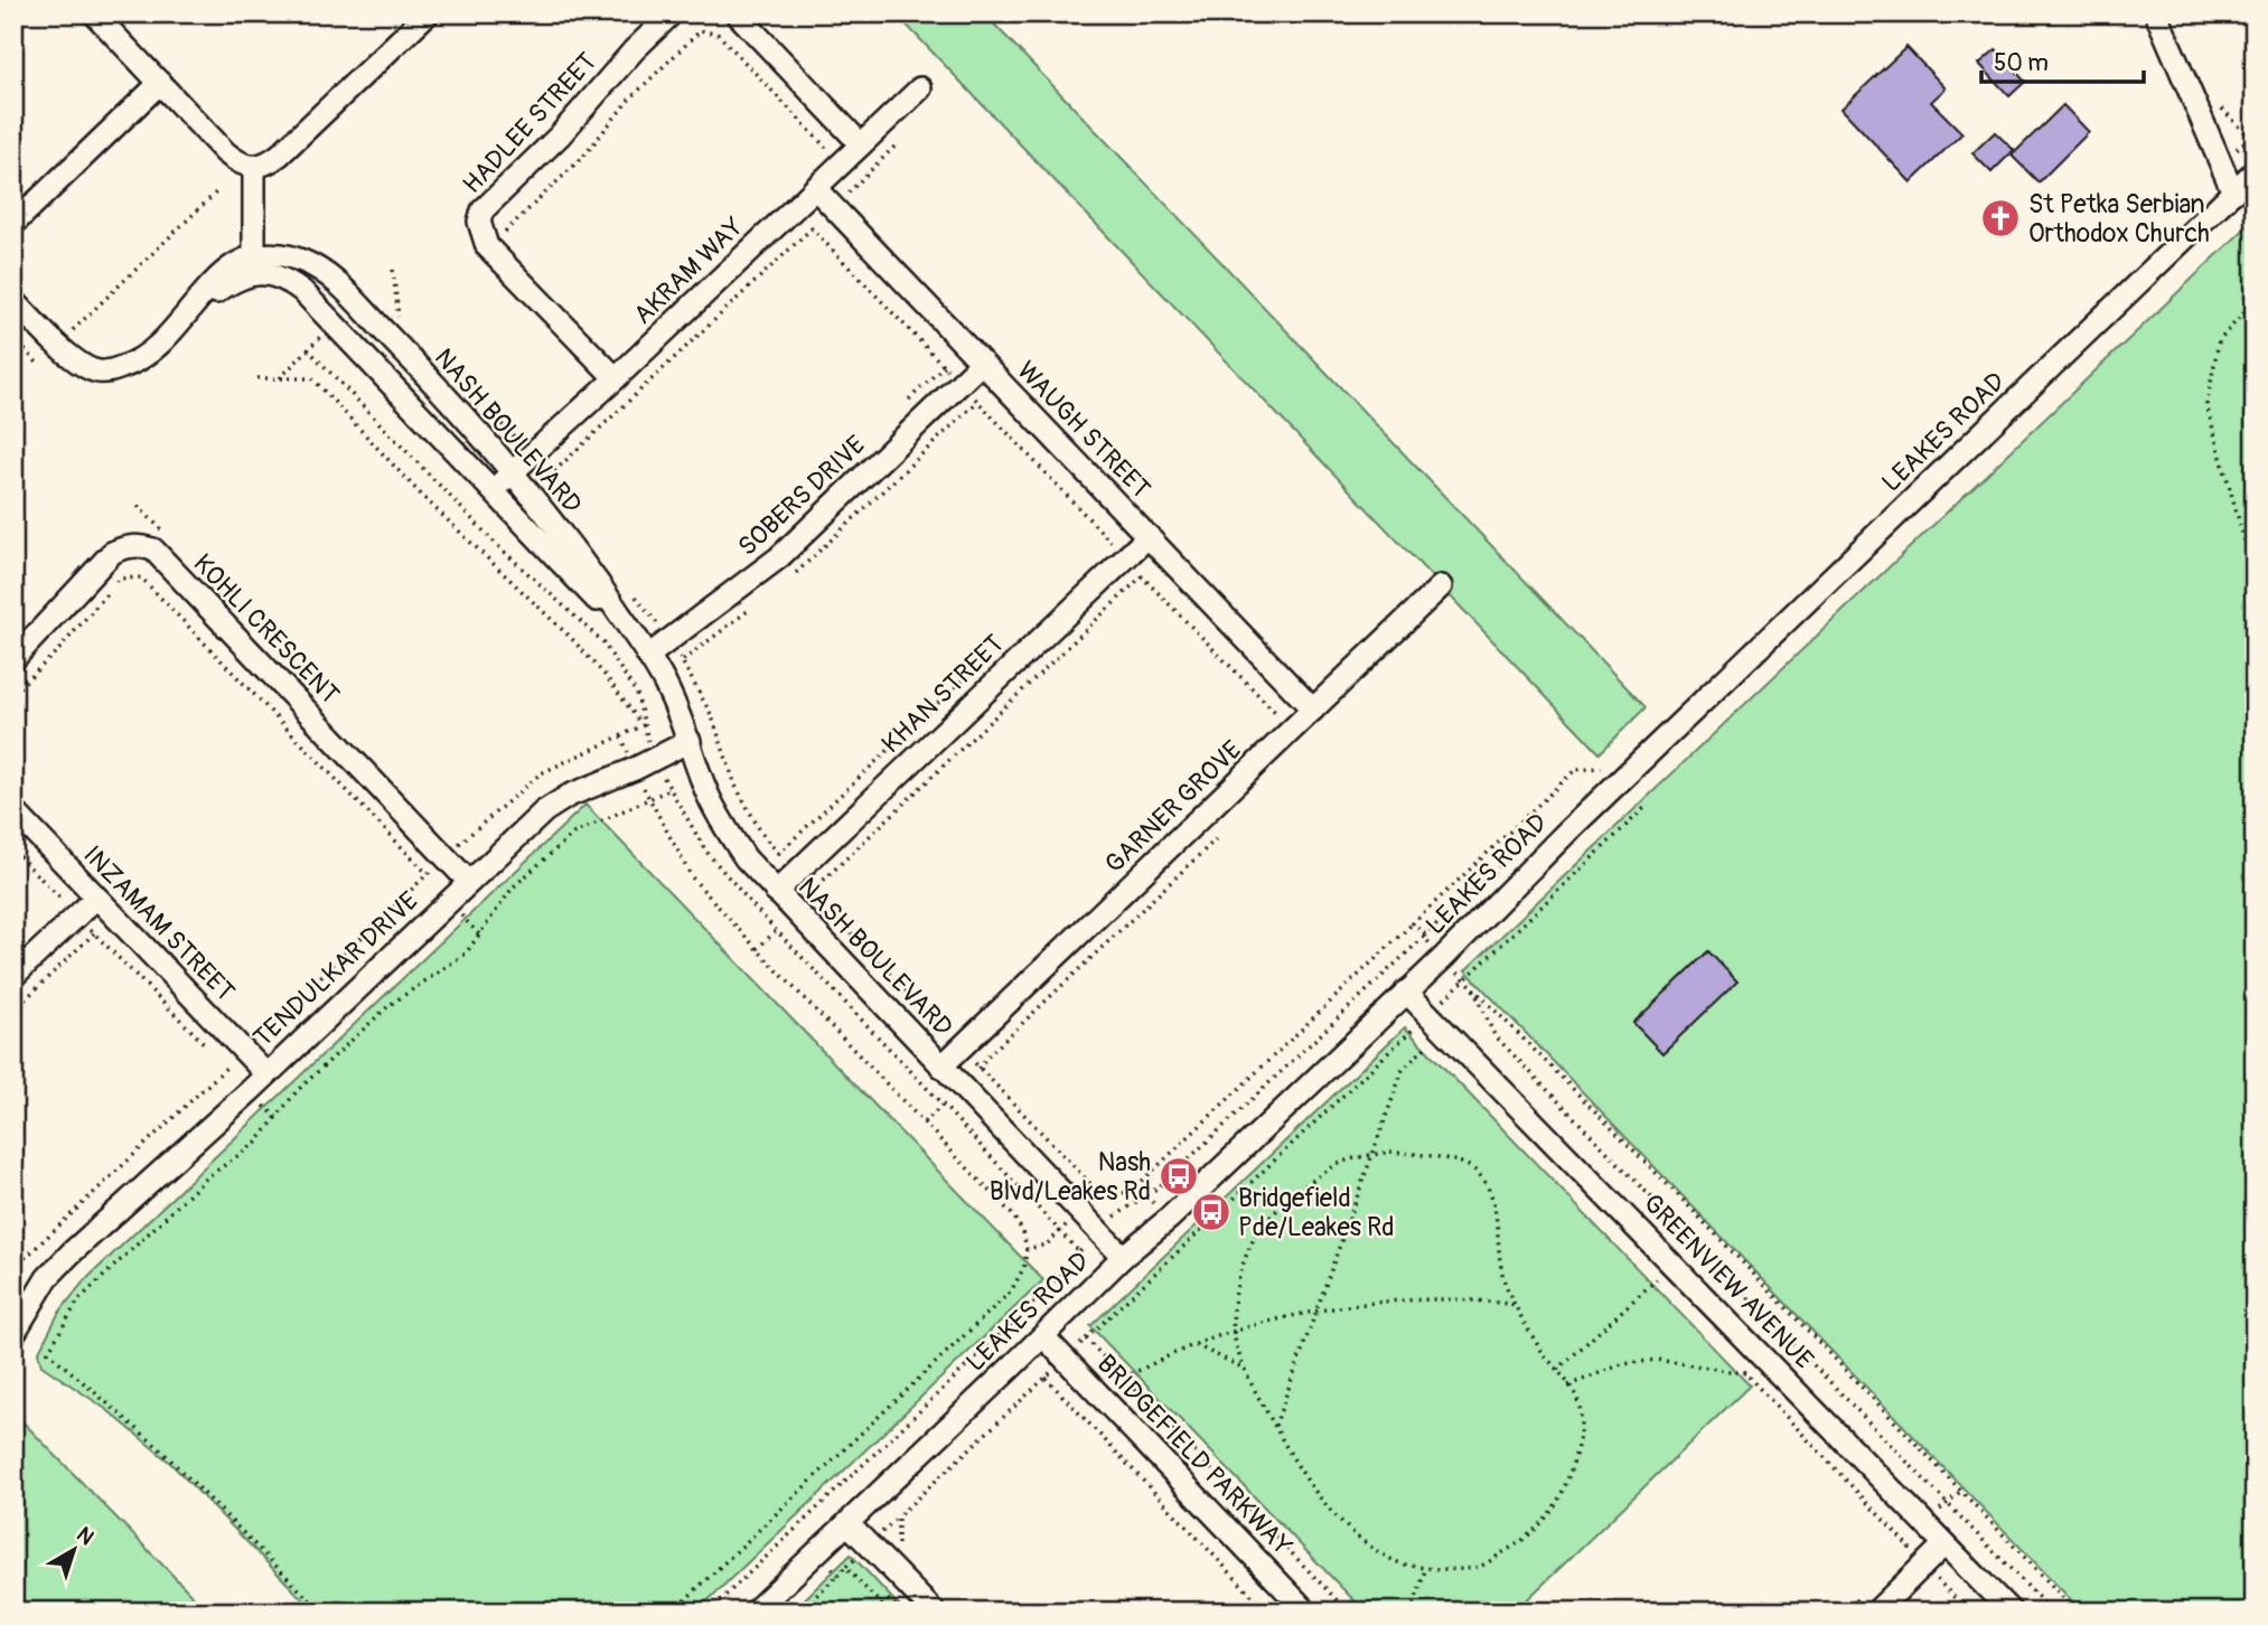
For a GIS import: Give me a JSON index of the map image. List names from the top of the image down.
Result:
{
  "streets": {
    "street": [
      "HADLEE STREET",
      "AKRAM WAY",
      "WAUGH STREET",
      "NASH BOULEVARD",
      "LEAKES ROAD",
      "SOBERS DRIVE",
      "KOHLI CRESCENT",
      "KHAN STREET",
      "GARNER GROVE",
      "INZAMAM STREET",
      "TENDULKAR DRIVE",
      "GREENVIEW AVENUE",
      "BRIDGEFIELD PARKWAY"
    ]
  },
  "crossings": [
    ["HADLEE STREET", "AKRAM WAY"],
    ["AKRAM WAY", "WAUGH STREET"],
    ["AKRAM WAY", "NASH BOULEVARD"],
    ["WAUGH STREET", "SOBERS DRIVE"],
    ["WAUGH STREET", "KHAN STREET"],
    ["WAUGH STREET", "GARNER GROVE"],
    ["NASH BOULEVARD", "LEAKES ROAD"],
    ["NASH BOULEVARD", "SOBERS DRIVE"],
    ["NASH BOULEVARD", "KHAN STREET"],
    ["NASH BOULEVARD", "GARNER GROVE"],
    ["NASH BOULEVARD", "TENDULKAR DRIVE"],
    ["LEAKES ROAD", "GREENVIEW AVENUE"],
    ["LEAKES ROAD", "BRIDGEFIELD PARKWAY"],
    ["KOHLI CRESCENT", "TENDULKAR DRIVE"],
    ["INZAMAM STREET", "TENDULKAR DRIVE"]
  ],
  "places": {
    "church": ["St Petka Serbian Orthodox Church"],
    "bus stop": ["Nash Blvd/Leakes Rd", "Bridgefield Pde/Leakes Rd"]
  },
  "scale_bar": "50 m",
  "north": "top right"
}
